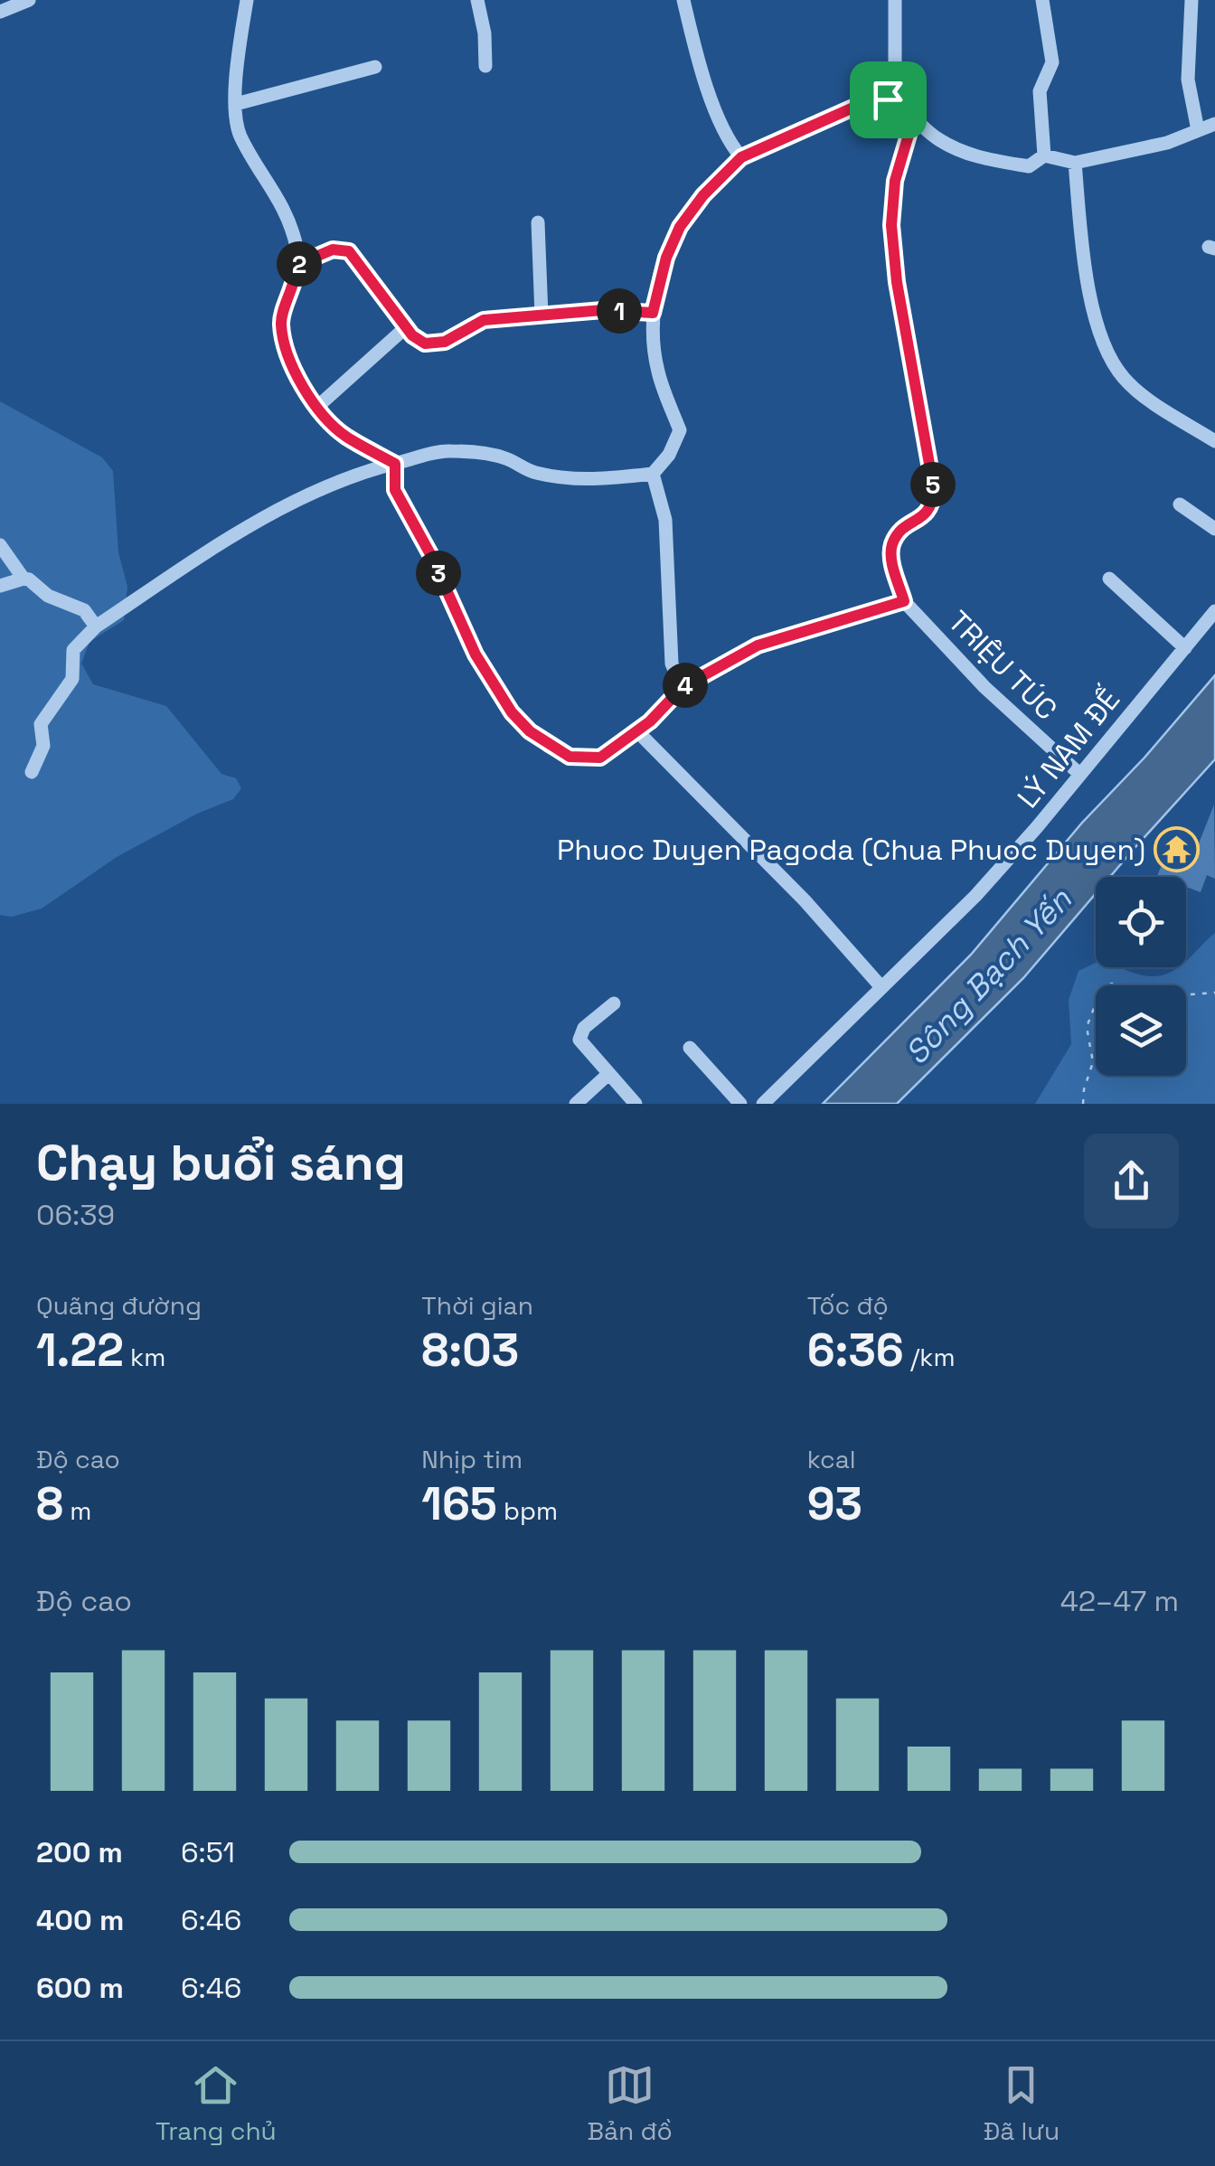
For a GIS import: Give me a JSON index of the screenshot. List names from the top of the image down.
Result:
{
  "streets": {
    "street": ["TRIỆU TÚC", "LÝ NAM ĐẾ"]
  },
  "crossings": [
    ["TRIỆU TÚC", "LÝ NAM ĐẾ"]
  ],
  "water": ["Sông Bạch Yến"],
  "places": {
    "temple": ["Phuoc Duyen Pagoda (Chua Phuoc Duyen)"]
  },
  "page": {
    "pins": [
      "2",
      "1",
      "5",
      "3",
      "4"
    ],
    "heading": ["Chạy buổi sáng", "06:39"],
    "stats": [
      ["Quãng đường", "1.22 km"],
      ["Thời gian", "8:03"],
      ["Tốc độ", "6:36 /km"],
      ["Độ cao", "8 m"],
      ["Nhịp tim", "165 bpm"],
      ["kcal", "93"]
    ],
    "chart": ["Độ cao", "42–47 m"],
    "list": [
      {
        "name": "200 m",
        "note": "6:51"
      },
      {
        "name": "400 m",
        "note": "6:46"
      },
      {
        "name": "600 m",
        "note": "6:46"
      }
    ],
    "tabs": ["Trang chủ", "Bản đồ", "Đã lưu"]
  }
}
